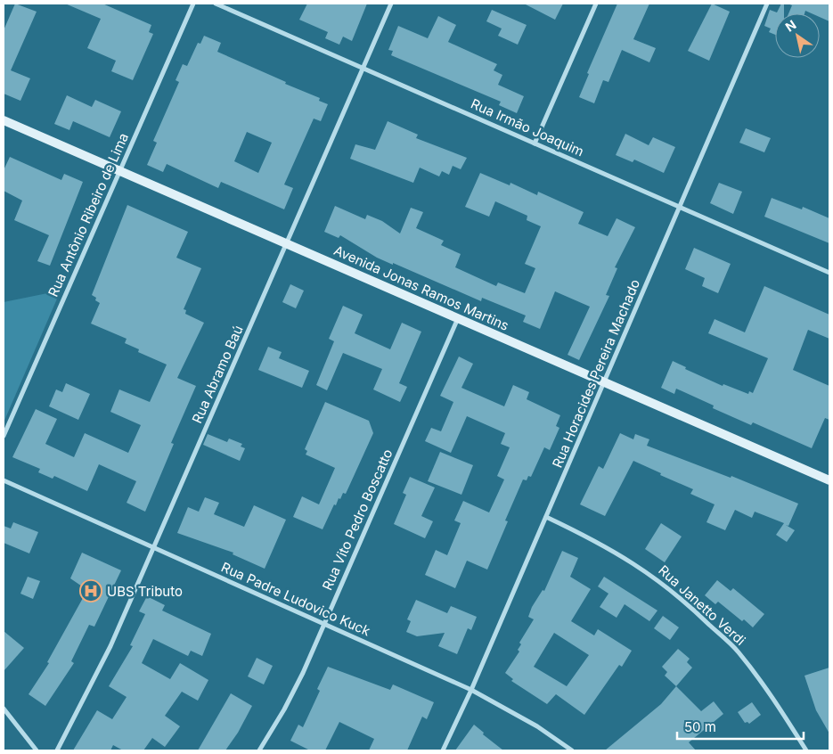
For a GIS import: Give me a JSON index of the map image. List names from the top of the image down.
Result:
{
  "streets": {
    "main road": ["Avenida Jonas Ramos Martins"],
    "street": [
      "Rua Irmão Joaquim",
      "Rua Antônio Ribeiro de Lima",
      "Rua Horacides Pereira Machado",
      "Rua Abramo Baú",
      "Rua Vito Pedro Boscatto",
      "Rua Padre Ludovico Kuck",
      "Rua Janetto Verdi"
    ]
  },
  "crossings": [
    ["Rua Irmão Joaquim", "Rua Horacides Pereira Machado"],
    ["Rua Irmão Joaquim", "Rua Abramo Baú"],
    ["Rua Antônio Ribeiro de Lima", "Avenida Jonas Ramos Martins"],
    ["Avenida Jonas Ramos Martins", "Rua Horacides Pereira Machado"],
    ["Avenida Jonas Ramos Martins", "Rua Abramo Baú"],
    ["Avenida Jonas Ramos Martins", "Rua Vito Pedro Boscatto"],
    ["Rua Horacides Pereira Machado", "Rua Padre Ludovico Kuck"],
    ["Rua Horacides Pereira Machado", "Rua Janetto Verdi"],
    ["Rua Abramo Baú", "Rua Padre Ludovico Kuck"],
    ["Rua Vito Pedro Boscatto", "Rua Padre Ludovico Kuck"]
  ],
  "places": {
    "hospital": ["UBS Tributo"]
  },
  "scale_bar": "50 m",
  "north": "top left"
}
